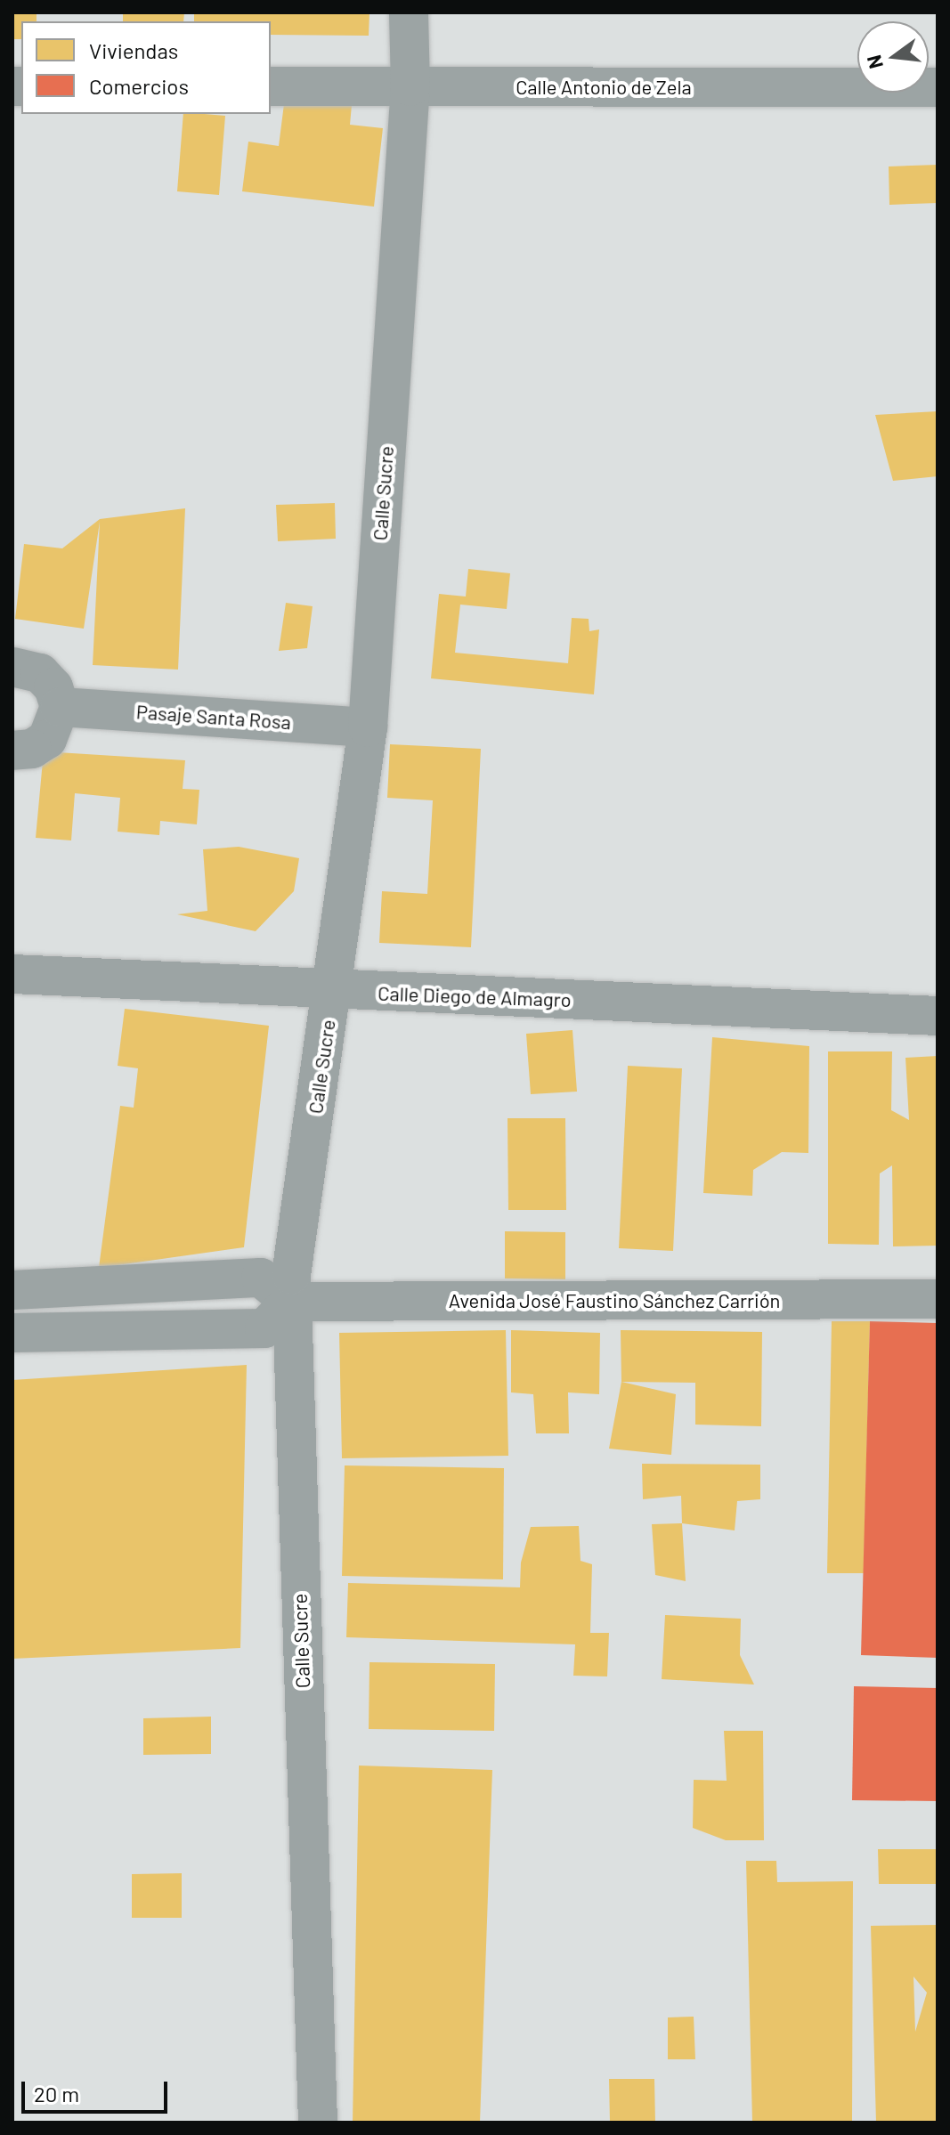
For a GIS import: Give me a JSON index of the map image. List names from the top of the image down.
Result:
{
  "streets": {
    "street": [
      "Calle Antonio de Zela",
      "Calle Sucre",
      "Pasaje Santa Rosa",
      "Calle Diego de Almagro",
      "Avenida José Faustino Sánchez Carrión"
    ]
  },
  "crossings": [
    ["Calle Antonio de Zela", "Calle Sucre"],
    ["Calle Sucre", "Pasaje Santa Rosa"],
    ["Calle Sucre", "Calle Diego de Almagro"],
    ["Calle Sucre", "Avenida José Faustino Sánchez Carrión"]
  ],
  "legend": ["Viviendas", "Comercios"],
  "scale_bar": "20 m",
  "north": "left"
}
